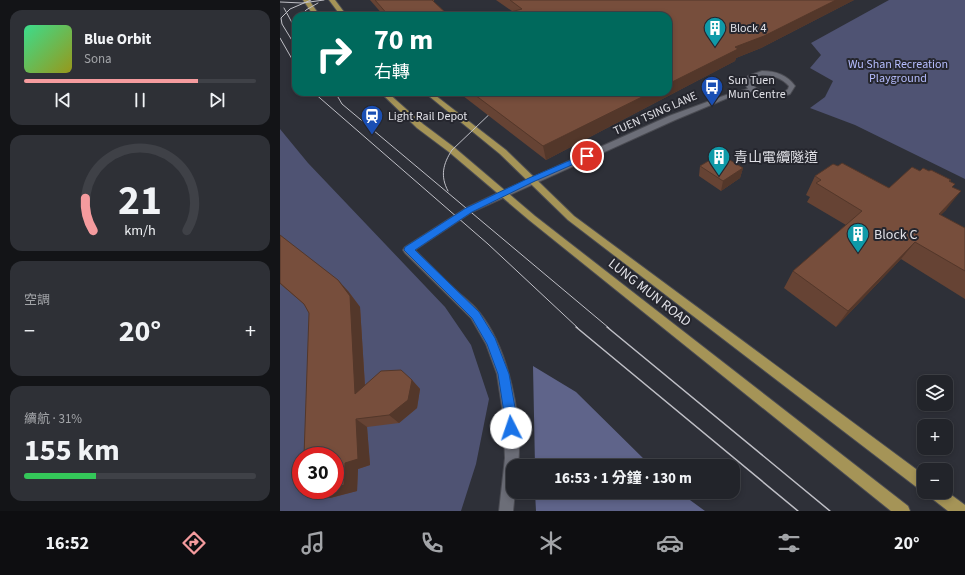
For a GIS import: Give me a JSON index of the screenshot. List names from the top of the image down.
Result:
{
  "streets": {
    "main road": ["LUNG MUN ROAD"],
    "street": ["TUEN TSING LANE"]
  },
  "crossings": [
    ["TUEN TSING LANE", "LUNG MUN ROAD"]
  ],
  "parks": ["Wu Shan Recreation Playground"],
  "places": {
    "building": ["Block 4", "青山電纜隧道", "Block C"],
    "bus stop": ["Sun Tuen Mun Centre"],
    "station": ["Light Rail Depot"]
  },
  "page": {
    "turn": ["70 m", "右轉"],
    "song": ["Blue Orbit", "Sona"],
    "tile": [
      "空調",
      ["續航 · 31%", "155 km"]
    ],
    "heat": ["−", "20°", "+"],
    "map_buttons": ["+", "−"],
    "limit": "30",
    "trip": "16:53 · 1 分鐘 · 130 m",
    "tabs": ["16:52", "20°"],
    "gauge": ["21", "km/h"]
  }
}
